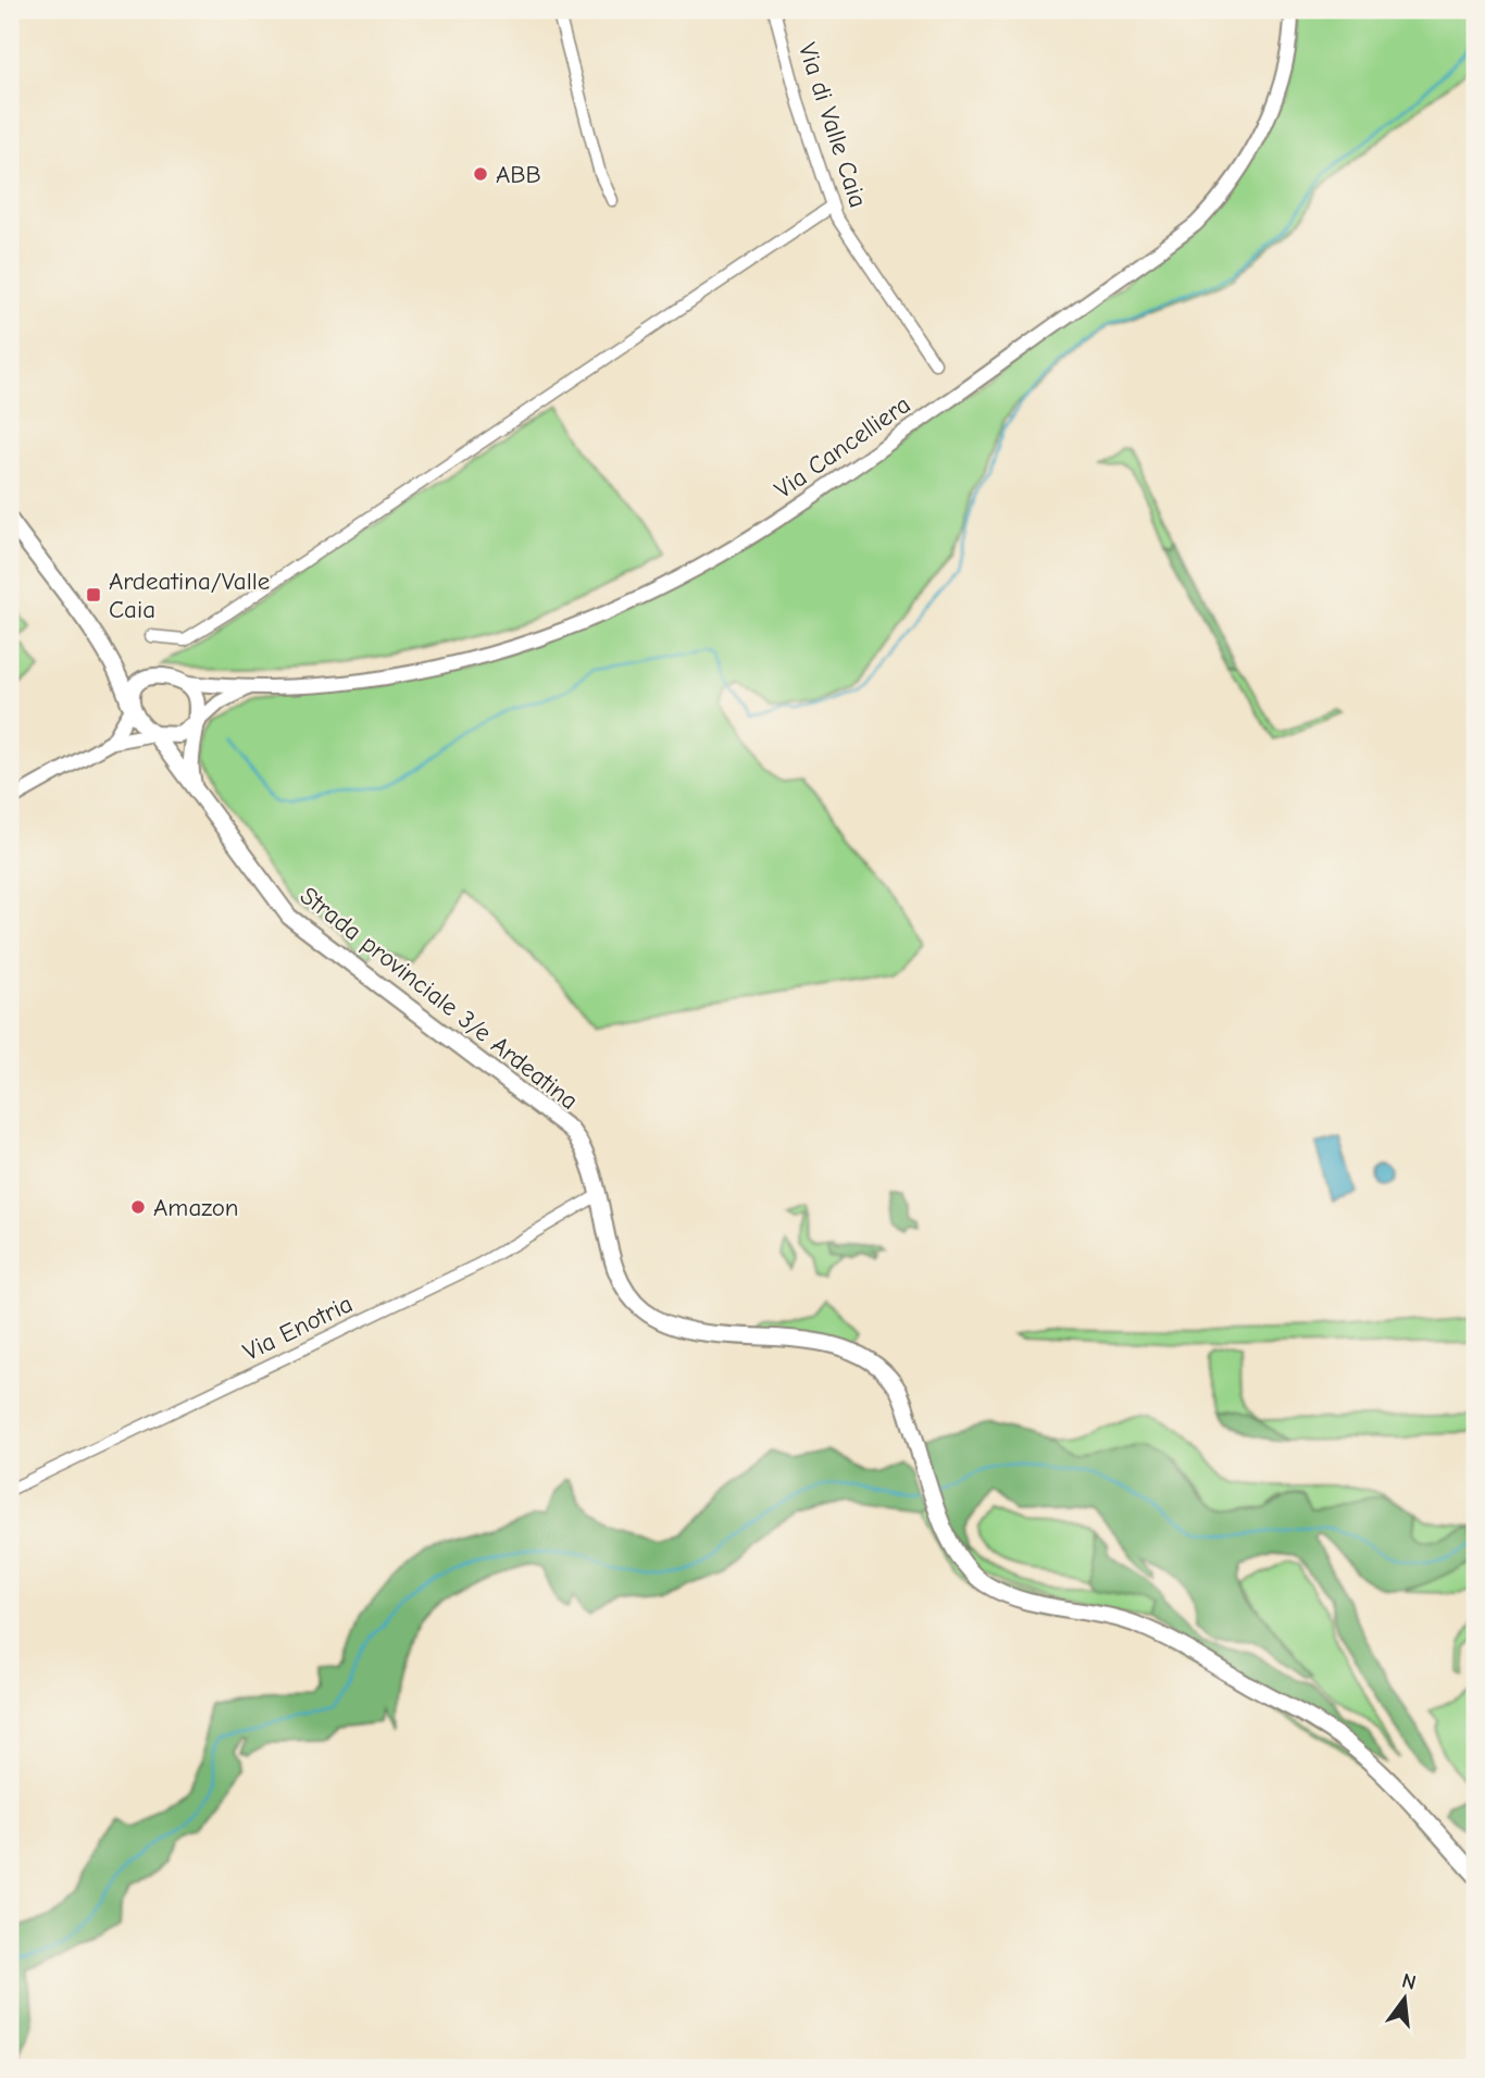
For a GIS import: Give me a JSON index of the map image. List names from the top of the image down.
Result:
{
  "streets": {
    "main road": ["Strada provinciale 3/e Ardeatina"],
    "street": ["Via di Valle Caia", "Via Cancelliera", "Via Enotria"]
  },
  "crossings": [
    ["Via Cancelliera", "Strada provinciale 3/e Ardeatina"],
    ["Strada provinciale 3/e Ardeatina", "Via Enotria"]
  ],
  "places": {
    "other": ["ABB", "Amazon"],
    "transit": ["Ardeatina/Valle Caia"]
  },
  "north": "top"
}
